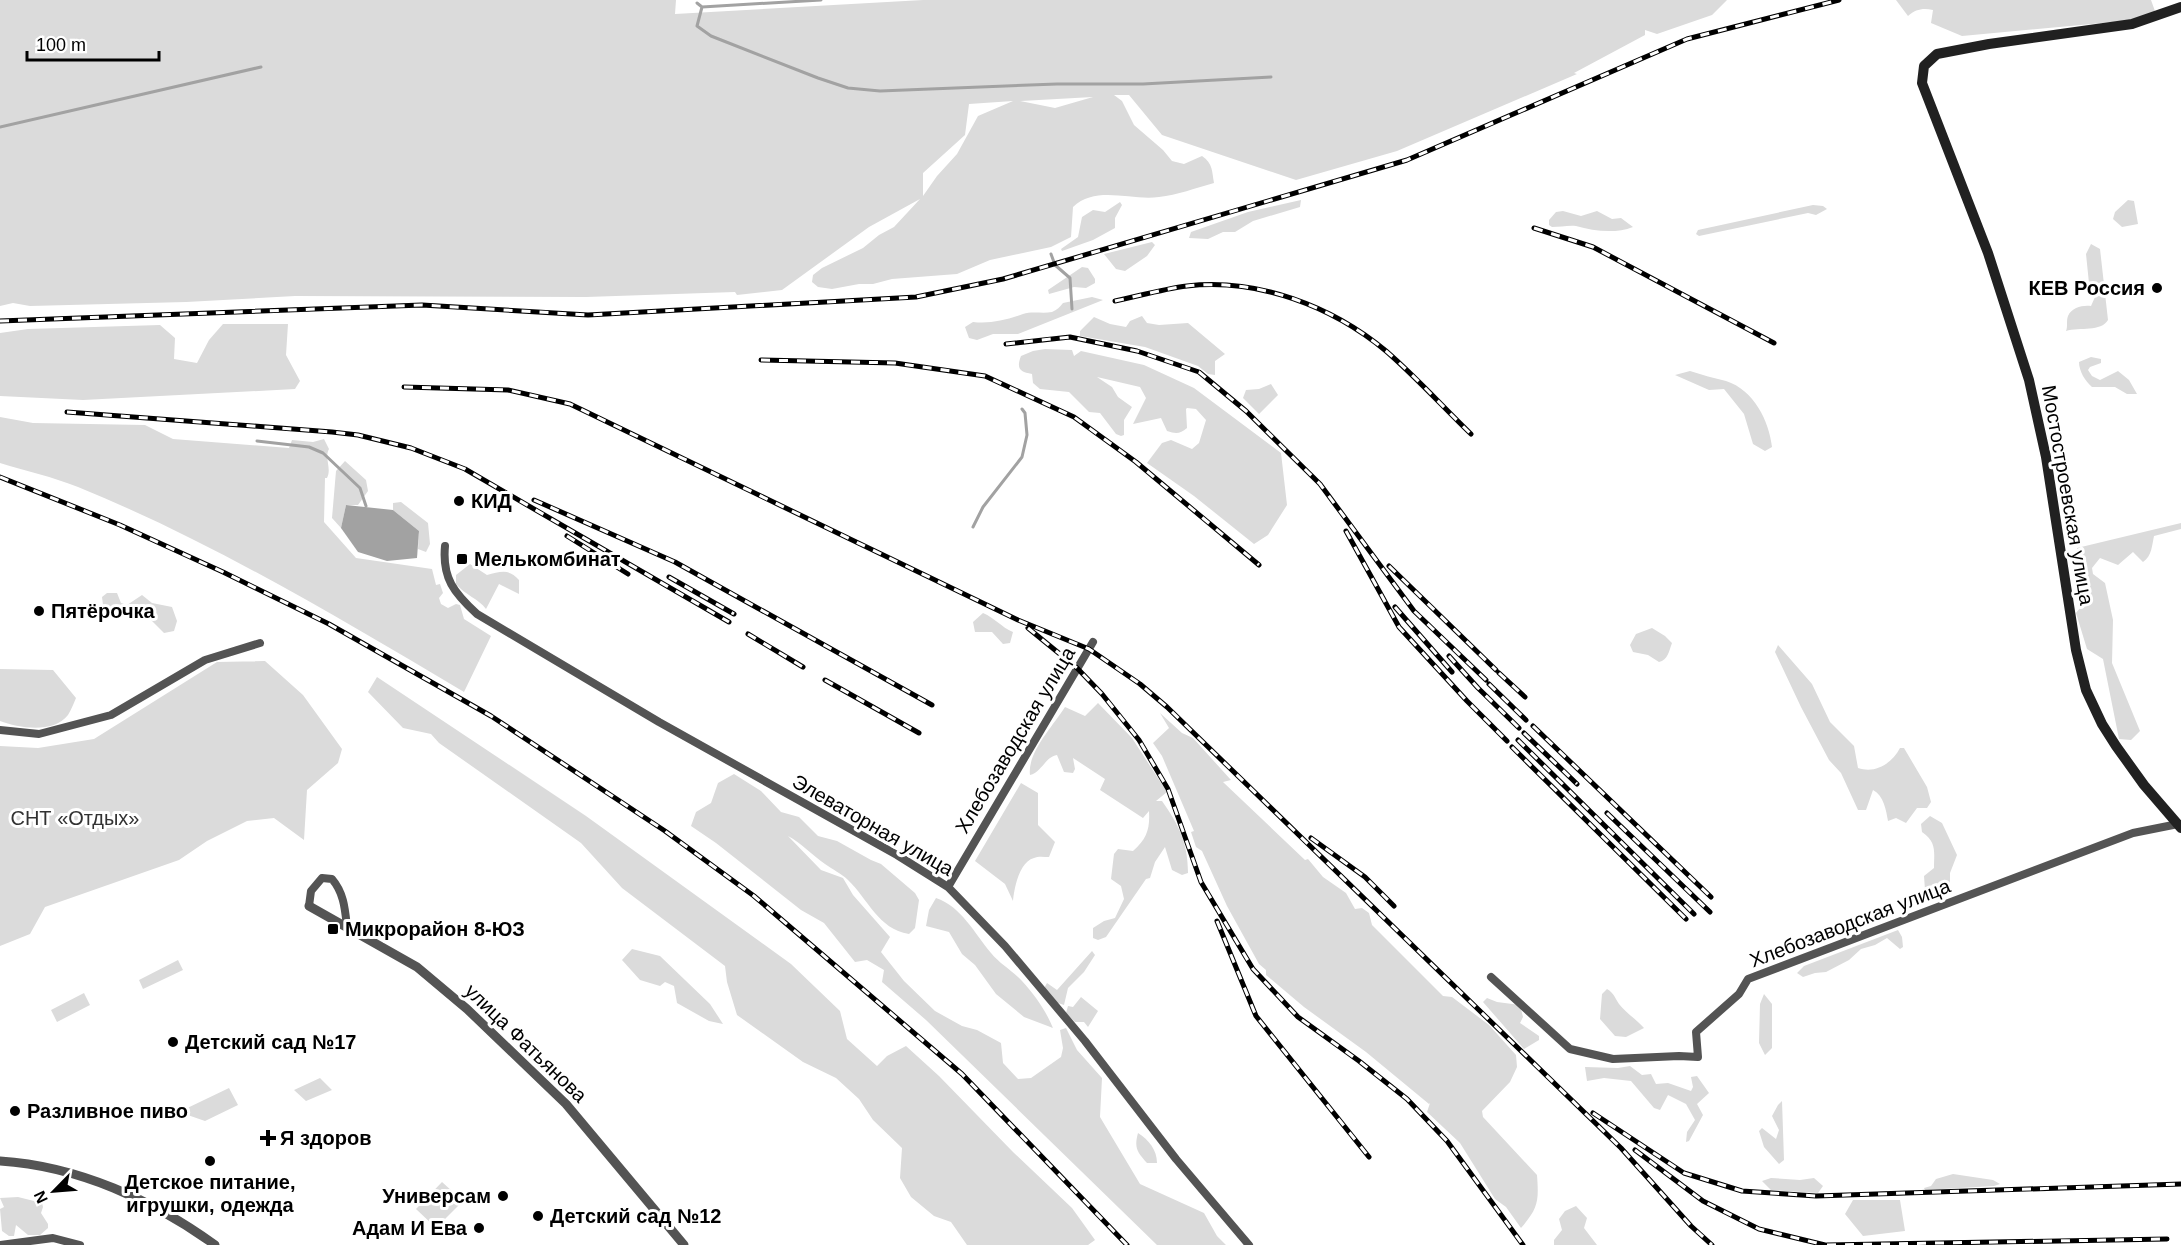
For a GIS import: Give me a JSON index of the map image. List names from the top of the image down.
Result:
{
  "streets": {
    "main road": ["Мостостроевская улица"],
    "street": ["Хлебозаводская улица", "Элеваторная улица", "улица Фатьянова"]
  },
  "crossings": [
    ["Мостостроевская улица", "Хлебозаводская улица"],
    ["Хлебозаводская улица", "Элеваторная улица"]
  ],
  "parks": ["СНТ «Отдых»"],
  "places": {
    "other": [
      "КЕВ Россия",
      "КИД",
      "Пятёрочка",
      "Детский сад №17",
      "Разливное пиво",
      "Детское питание, игрушки, одежда",
      "Универсам",
      "Детский сад №12",
      "Адам И Ева"
    ],
    "transit": ["Мелькомбинат", "Микрорайон 8-ЮЗ"],
    "health": ["Я здоров"]
  },
  "scale_bar": "100 m",
  "north": "bottom left"
}
